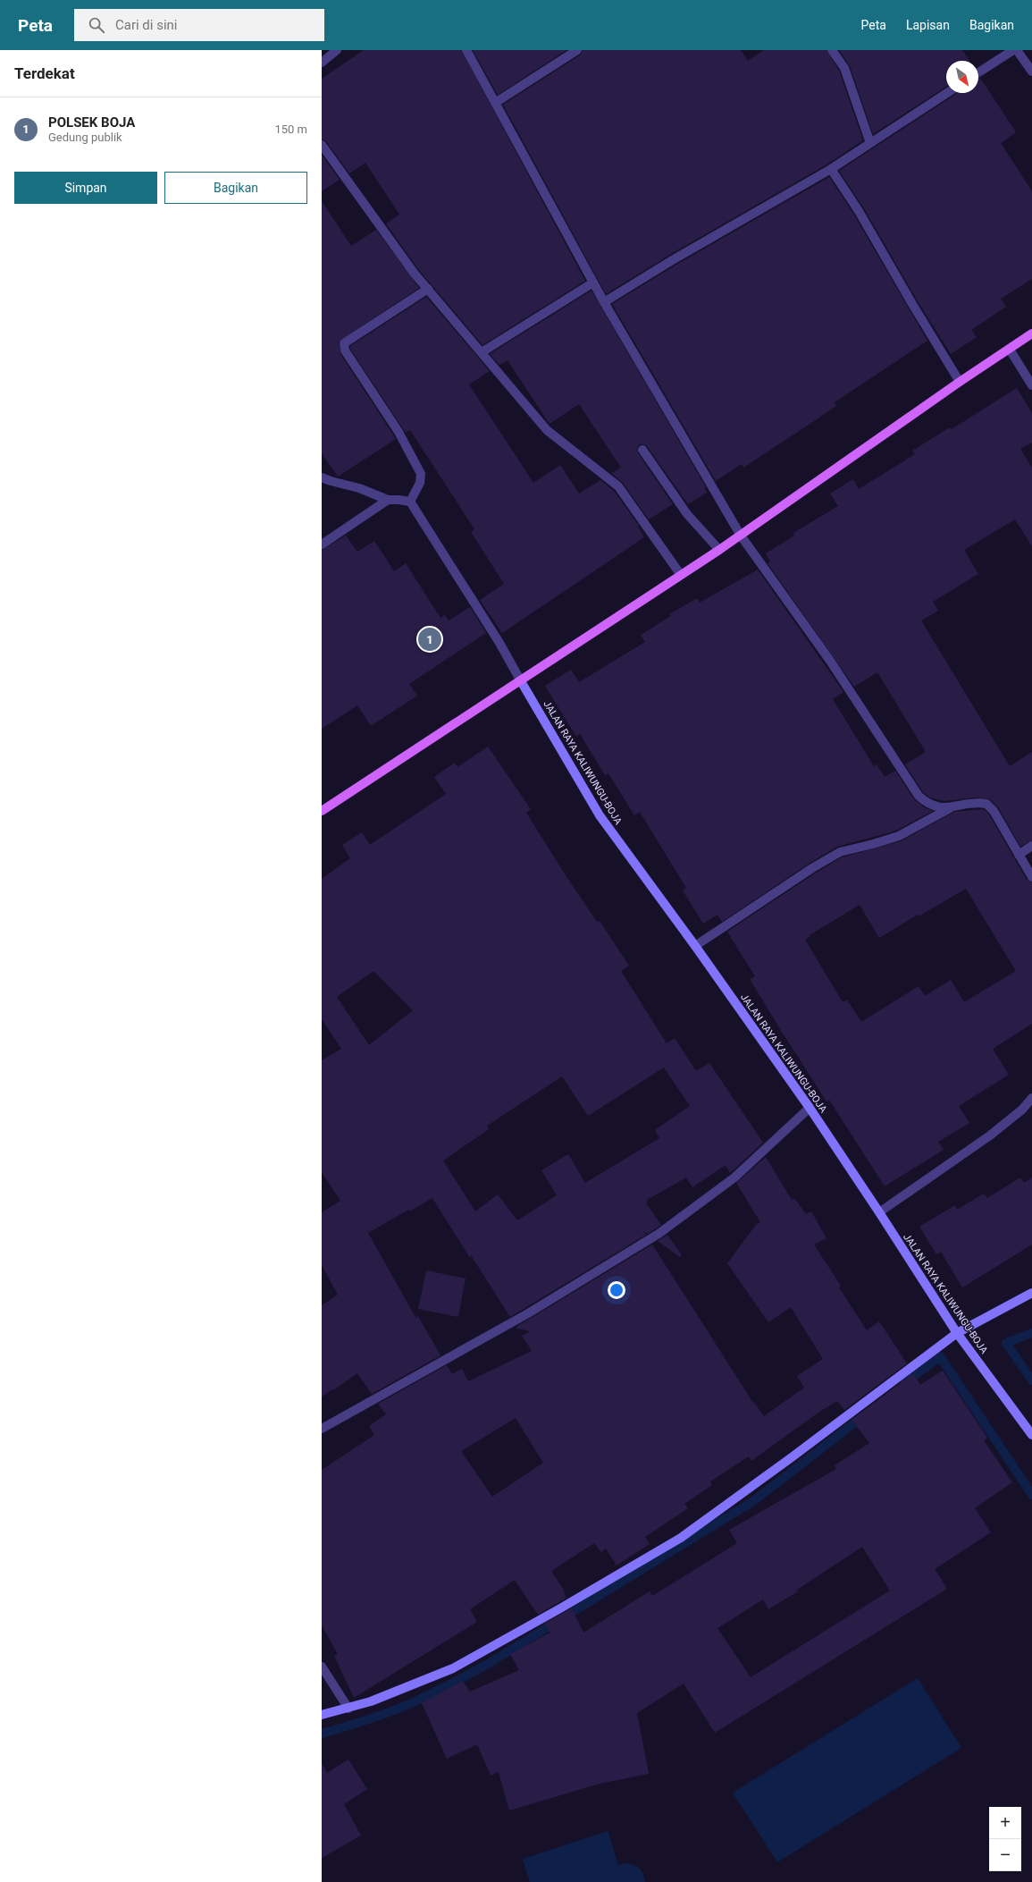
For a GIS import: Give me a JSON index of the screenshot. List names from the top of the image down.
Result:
{
  "streets": {
    "main road": ["JALAN RAYA KALIWUNGU-BOJA"]
  },
  "north": "bottom right",
  "page": {
    "header": "Peta",
    "search": "Cari di sini",
    "nav": ["Peta", "Lapisan", "Bagikan"],
    "heading": "Terdekat",
    "list": [
      {
        "mark": "1",
        "name": "POLSEK BOJA",
        "note": "Gedung publik",
        "value": "150 m"
      }
    ],
    "buttons": ["Simpan", "Bagikan"],
    "pins": "1",
    "map_buttons": ["+", "−"]
  }
}
